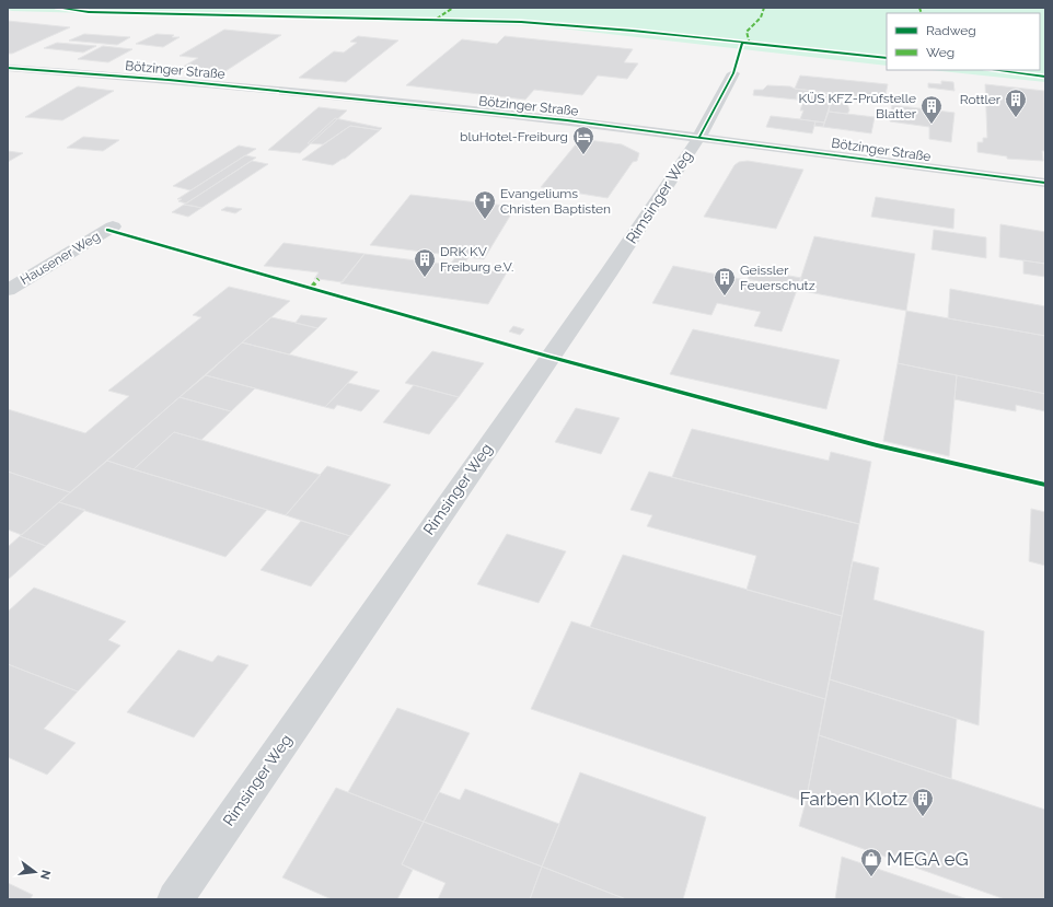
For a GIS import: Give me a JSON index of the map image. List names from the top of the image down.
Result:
{
  "streets": {
    "street": ["Bötzinger Straße", "Rimsinger Weg", "Hausener Weg"]
  },
  "crossings": [
    ["Bötzinger Straße", "Rimsinger Weg"]
  ],
  "places": {
    "building": [
      "Rottler",
      "KÜS KFZ-Prüfstelle Blatter",
      "DRK KV Freiburg e.V.",
      "Geissler Feuerschutz",
      "Farben Klotz"
    ],
    "hotel": ["bluHotel-Freiburg"],
    "church": ["Evangeliums Christen Baptisten"],
    "shop": ["MEGA eG"]
  },
  "legend": ["Radweg", "Weg"],
  "north": "right"
}
